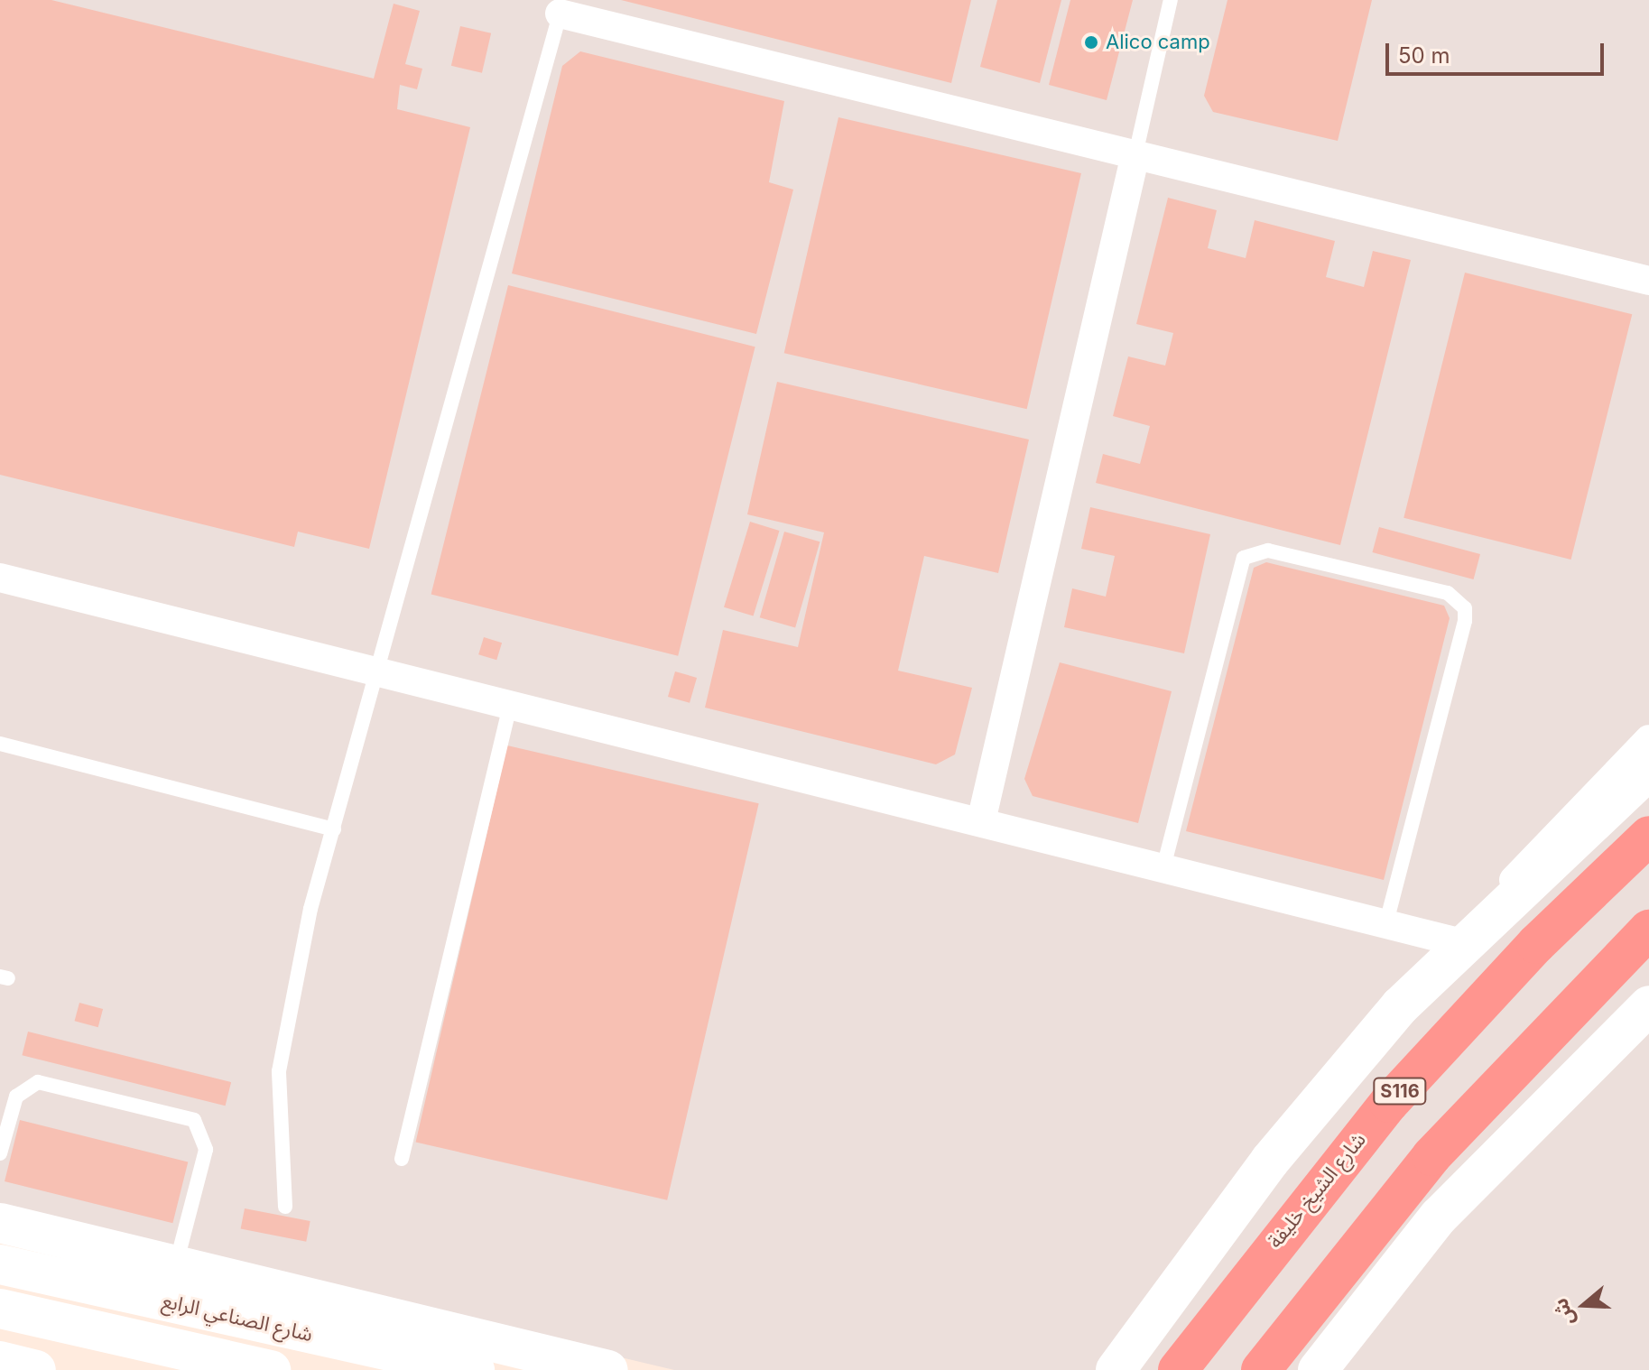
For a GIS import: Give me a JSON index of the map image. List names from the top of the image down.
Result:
{
  "streets": {
    "highway": ["S116", "شارع الشيخ خليفة"],
    "main road": ["شارع الصناعي الرابع"]
  },
  "places": ["Alico camp"],
  "scale_bar": "50 m",
  "north": "left"
}
